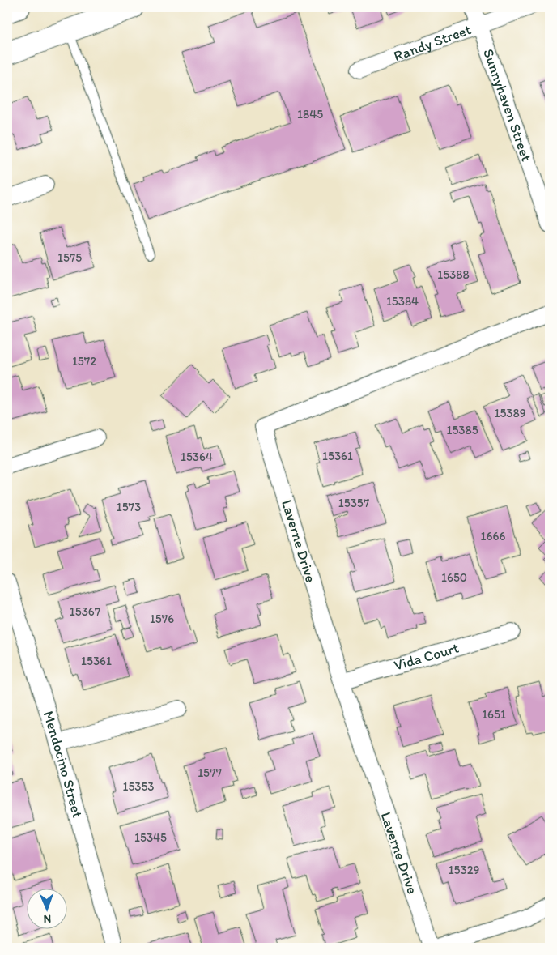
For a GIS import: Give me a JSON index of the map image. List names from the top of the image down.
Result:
{
  "streets": {
    "street": [
      "Randy Street",
      "Sunnyhaven Street",
      "Laverne Drive",
      "Vida Court",
      "Mendocino Street"
    ]
  },
  "crossings": [
    ["Randy Street", "Sunnyhaven Street"],
    ["Laverne Drive", "Vida Court"]
  ],
  "house_numbers": [
    "1845",
    "1575",
    "15388",
    "15384",
    "1572",
    "15389",
    "15385",
    "15361",
    "15364",
    "15357",
    "1573",
    "1666",
    "1650",
    "15367",
    "1576",
    "15361",
    "1651",
    "1577",
    "15353",
    "15345",
    "15329"
  ],
  "north": "bottom"
}
